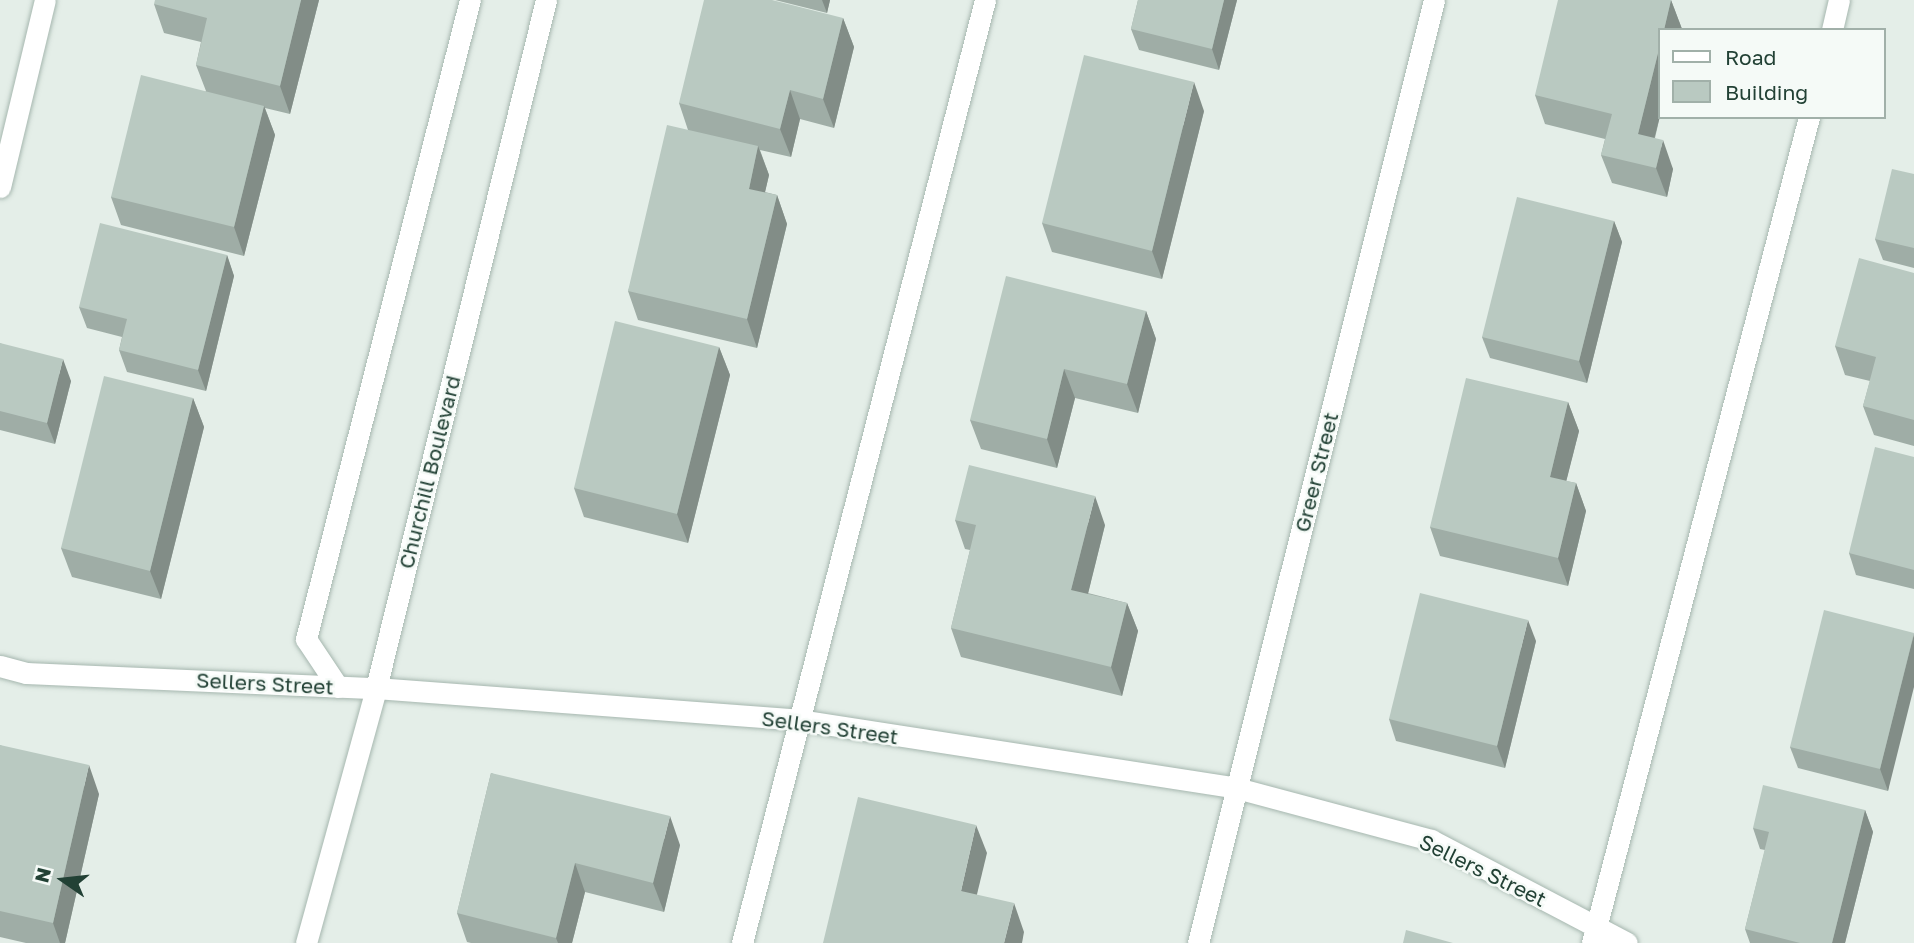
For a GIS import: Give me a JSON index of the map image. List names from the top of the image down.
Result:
{
  "streets": {
    "street": ["Churchill Boulevard", "Greer Street", "Sellers Street"]
  },
  "crossings": [
    ["Churchill Boulevard", "Sellers Street"],
    ["Greer Street", "Sellers Street"]
  ],
  "legend": ["Road", "Building"],
  "north": "left"
}
